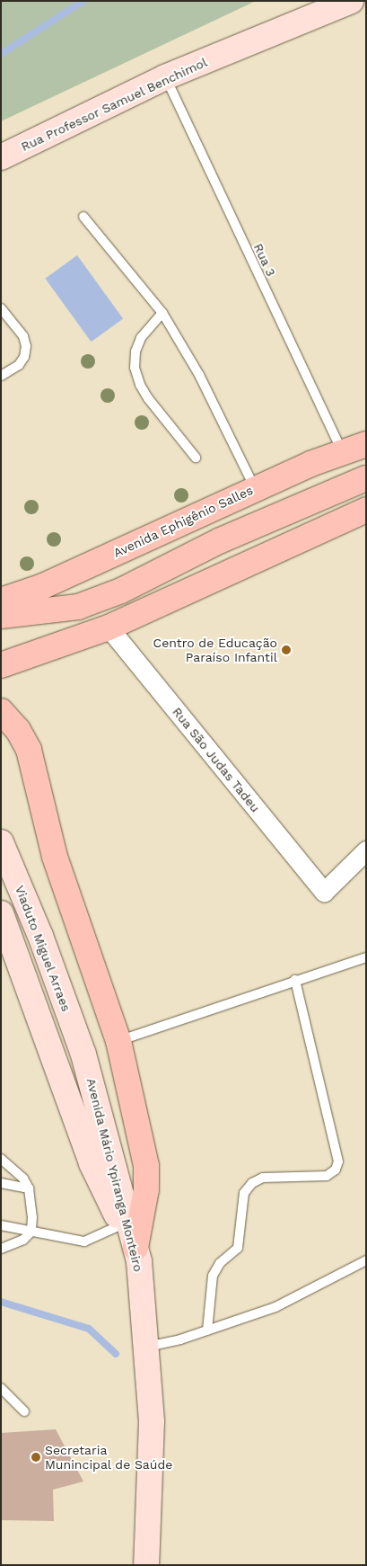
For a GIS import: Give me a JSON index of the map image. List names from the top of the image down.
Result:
{
  "streets": {
    "main road": [
      "Rua Professor Samuel Benchimol",
      "Avenida Ephigênio Salles",
      "Viaduto Miguel Arraes",
      "Avenida Mário Ypiranga Monteiro"
    ],
    "street": ["Rua São Judas Tadeu"],
    "lane": ["Rua 3"]
  },
  "crossings": [
    ["Rua Professor Samuel Benchimol", "Rua 3"],
    ["Rua 3", "Avenida Ephigênio Salles"],
    ["Viaduto Miguel Arraes", "Avenida Mário Ypiranga Monteiro"]
  ],
  "places": ["Centro de Educação Paraíso Infantil", "Secretaria Munincipal de Saúde"]
}
